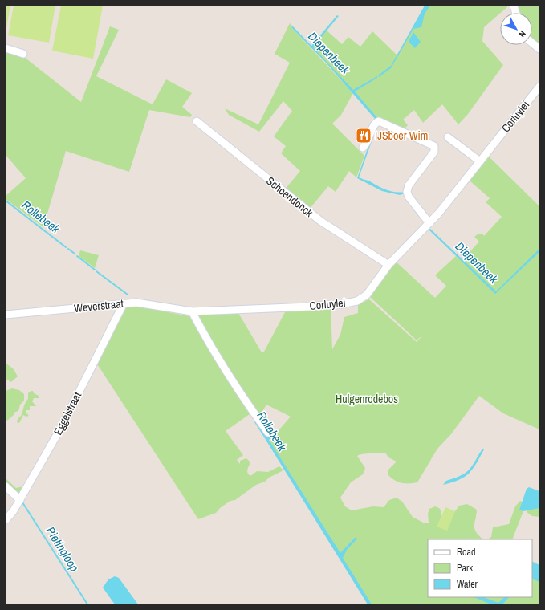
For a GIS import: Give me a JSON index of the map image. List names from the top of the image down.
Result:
{
  "streets": {
    "street": [
      "Corluylei",
      "Schoendonck",
      "Weverstraat",
      "Eggelstraat"
    ]
  },
  "crossings": [
    ["Corluylei", "Schoendonck"],
    ["Corluylei", "Weverstraat"],
    ["Weverstraat", "Eggelstraat"]
  ],
  "water": ["Diepenbeek", "Rollebeek", "Pietingloop"],
  "parks": ["Hulgenrodebos"],
  "places": {
    "restaurant": ["IJSboer Wim"]
  },
  "legend": ["Road", "Park", "Water"],
  "north": "bottom right"
}
